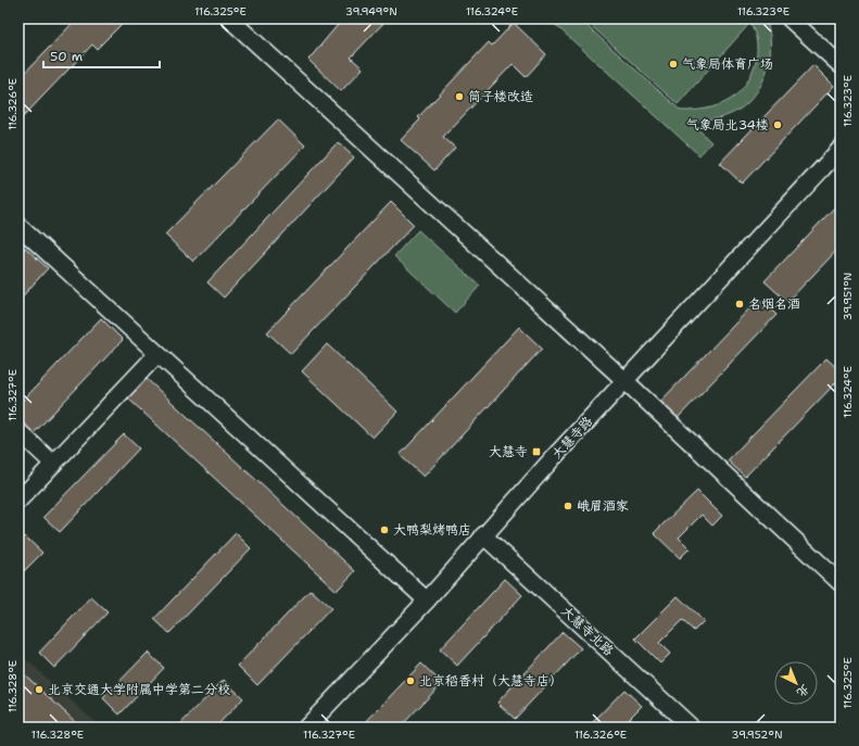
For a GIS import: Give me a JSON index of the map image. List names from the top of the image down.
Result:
{
  "streets": {
    "street": ["大慧寺路", "大慧寺北路"]
  },
  "crossings": [
    ["大慧寺路", "大慧寺北路"]
  ],
  "places": {
    "other": [
      "气象局体育广场",
      "筒子楼改造",
      "气象局北34楼",
      "名烟名酒",
      "峨眉酒家",
      "大鸭梨烤鸭店",
      "北京稻香村（大慧寺店）",
      "北京交通大学附属中学第二分校"
    ],
    "transit": ["大慧寺"]
  },
  "scale_bar": "50 m",
  "north": "bottom right",
  "coordinates": [
    "116.325°E",
    "39.949°N",
    "116.324°E",
    "116.323°E",
    "116.326°E",
    "39.951°N",
    "116.327°E",
    "116.328°E",
    "39.952°N"
  ]
}
